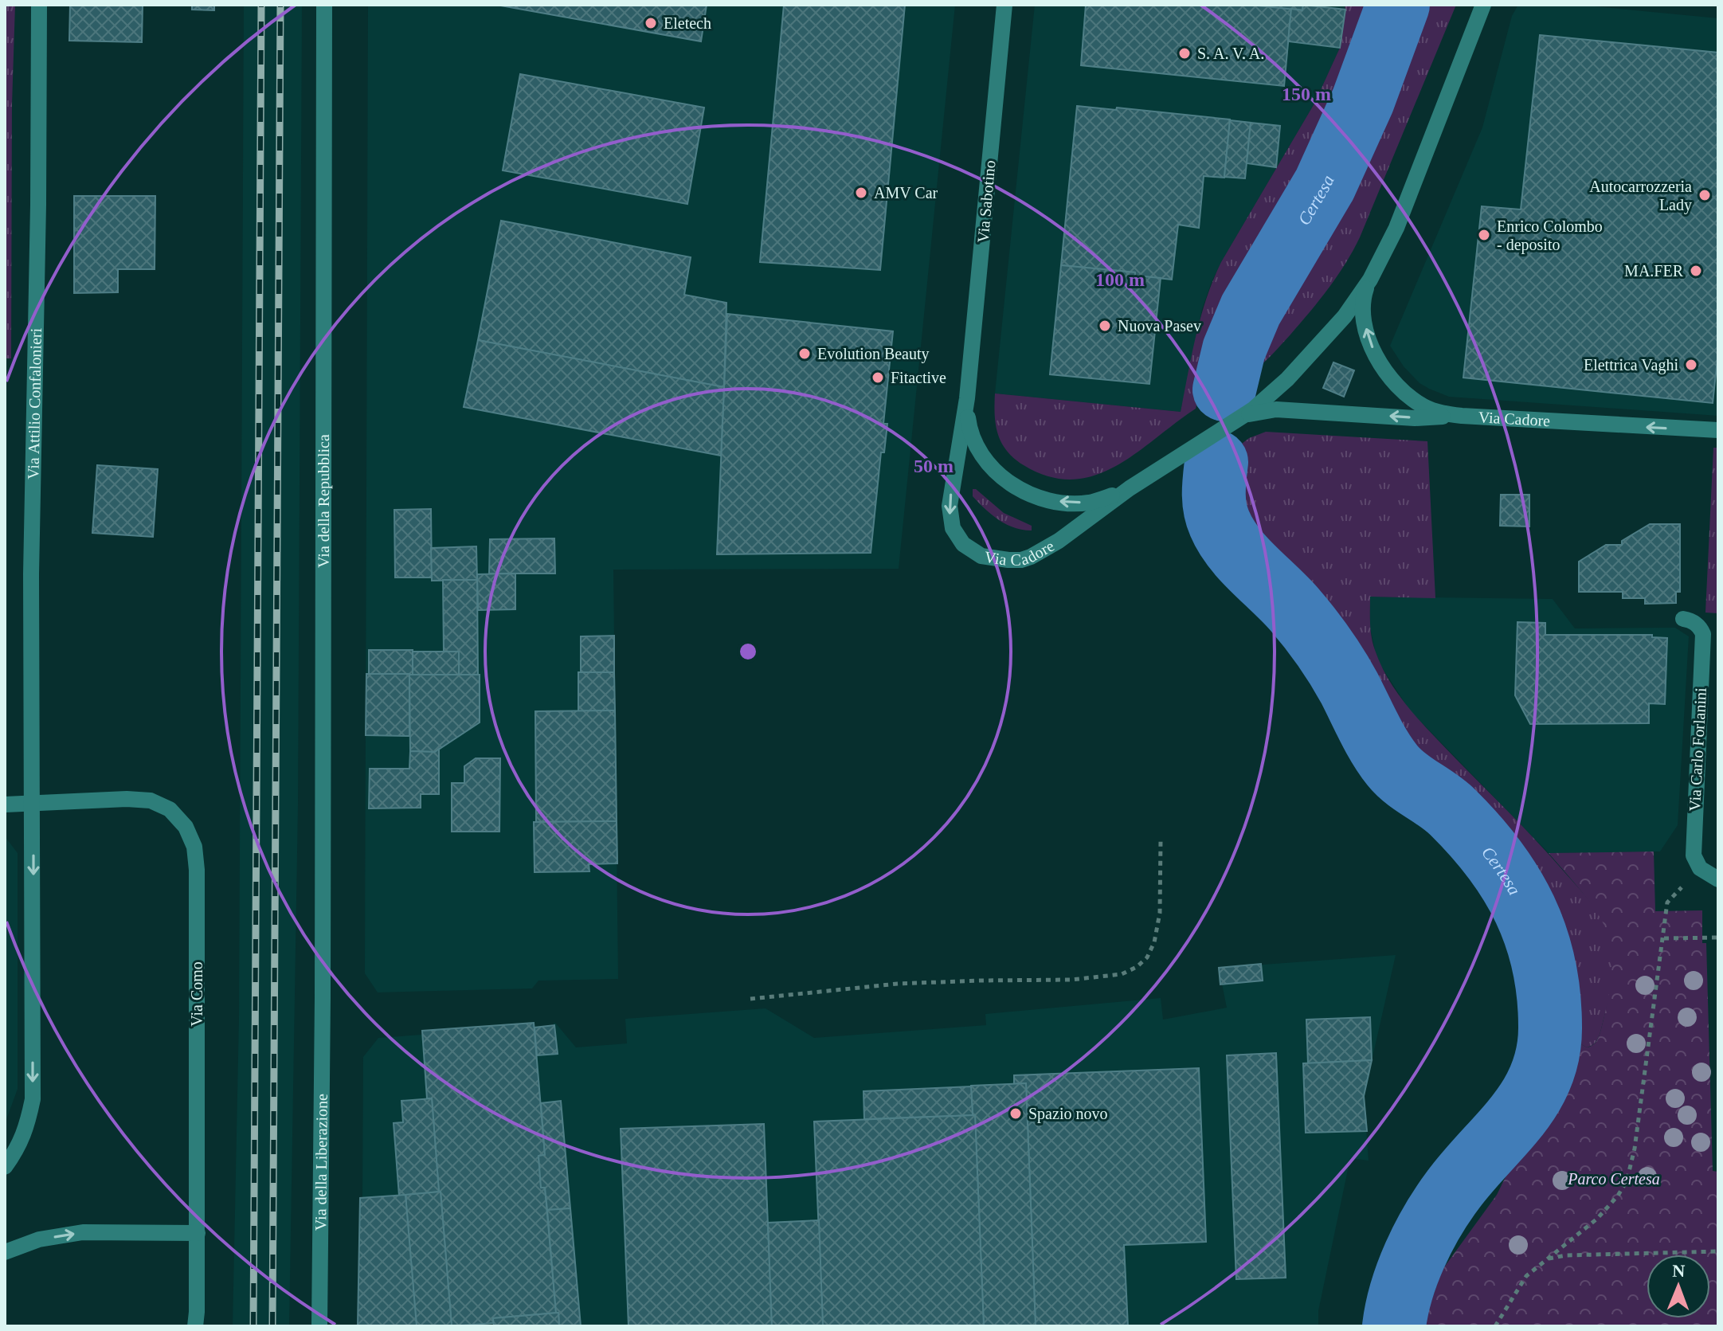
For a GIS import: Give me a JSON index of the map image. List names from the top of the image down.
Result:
{
  "streets": {
    "street": [
      "Via Sabotino",
      "Via Attilio Confalonieri",
      "Via Cadore",
      "Via della Repubblica",
      "Via Carlo Forlanini",
      "Via Como",
      "Via della Liberazione"
    ]
  },
  "crossings": [
    ["Via Sabotino", "Via Cadore"],
    ["Via Attilio Confalonieri", "Via Como"],
    ["Via della Repubblica", "Via della Liberazione"]
  ],
  "water": ["Certesa"],
  "parks": ["Parco Certesa"],
  "places": [
    "Eletech",
    "S. A. V. A.",
    "AMV Car",
    "Autocarrozzeria Lady",
    "Enrico Colombo - deposito",
    "MA.FER",
    "Nuova Pasev",
    "Evolution Beauty",
    "Elettrica Vaghi",
    "Fitactive",
    "Spazio novo"
  ],
  "north": "top",
  "rings": ["150 m", "100 m", "50 m"]
}
